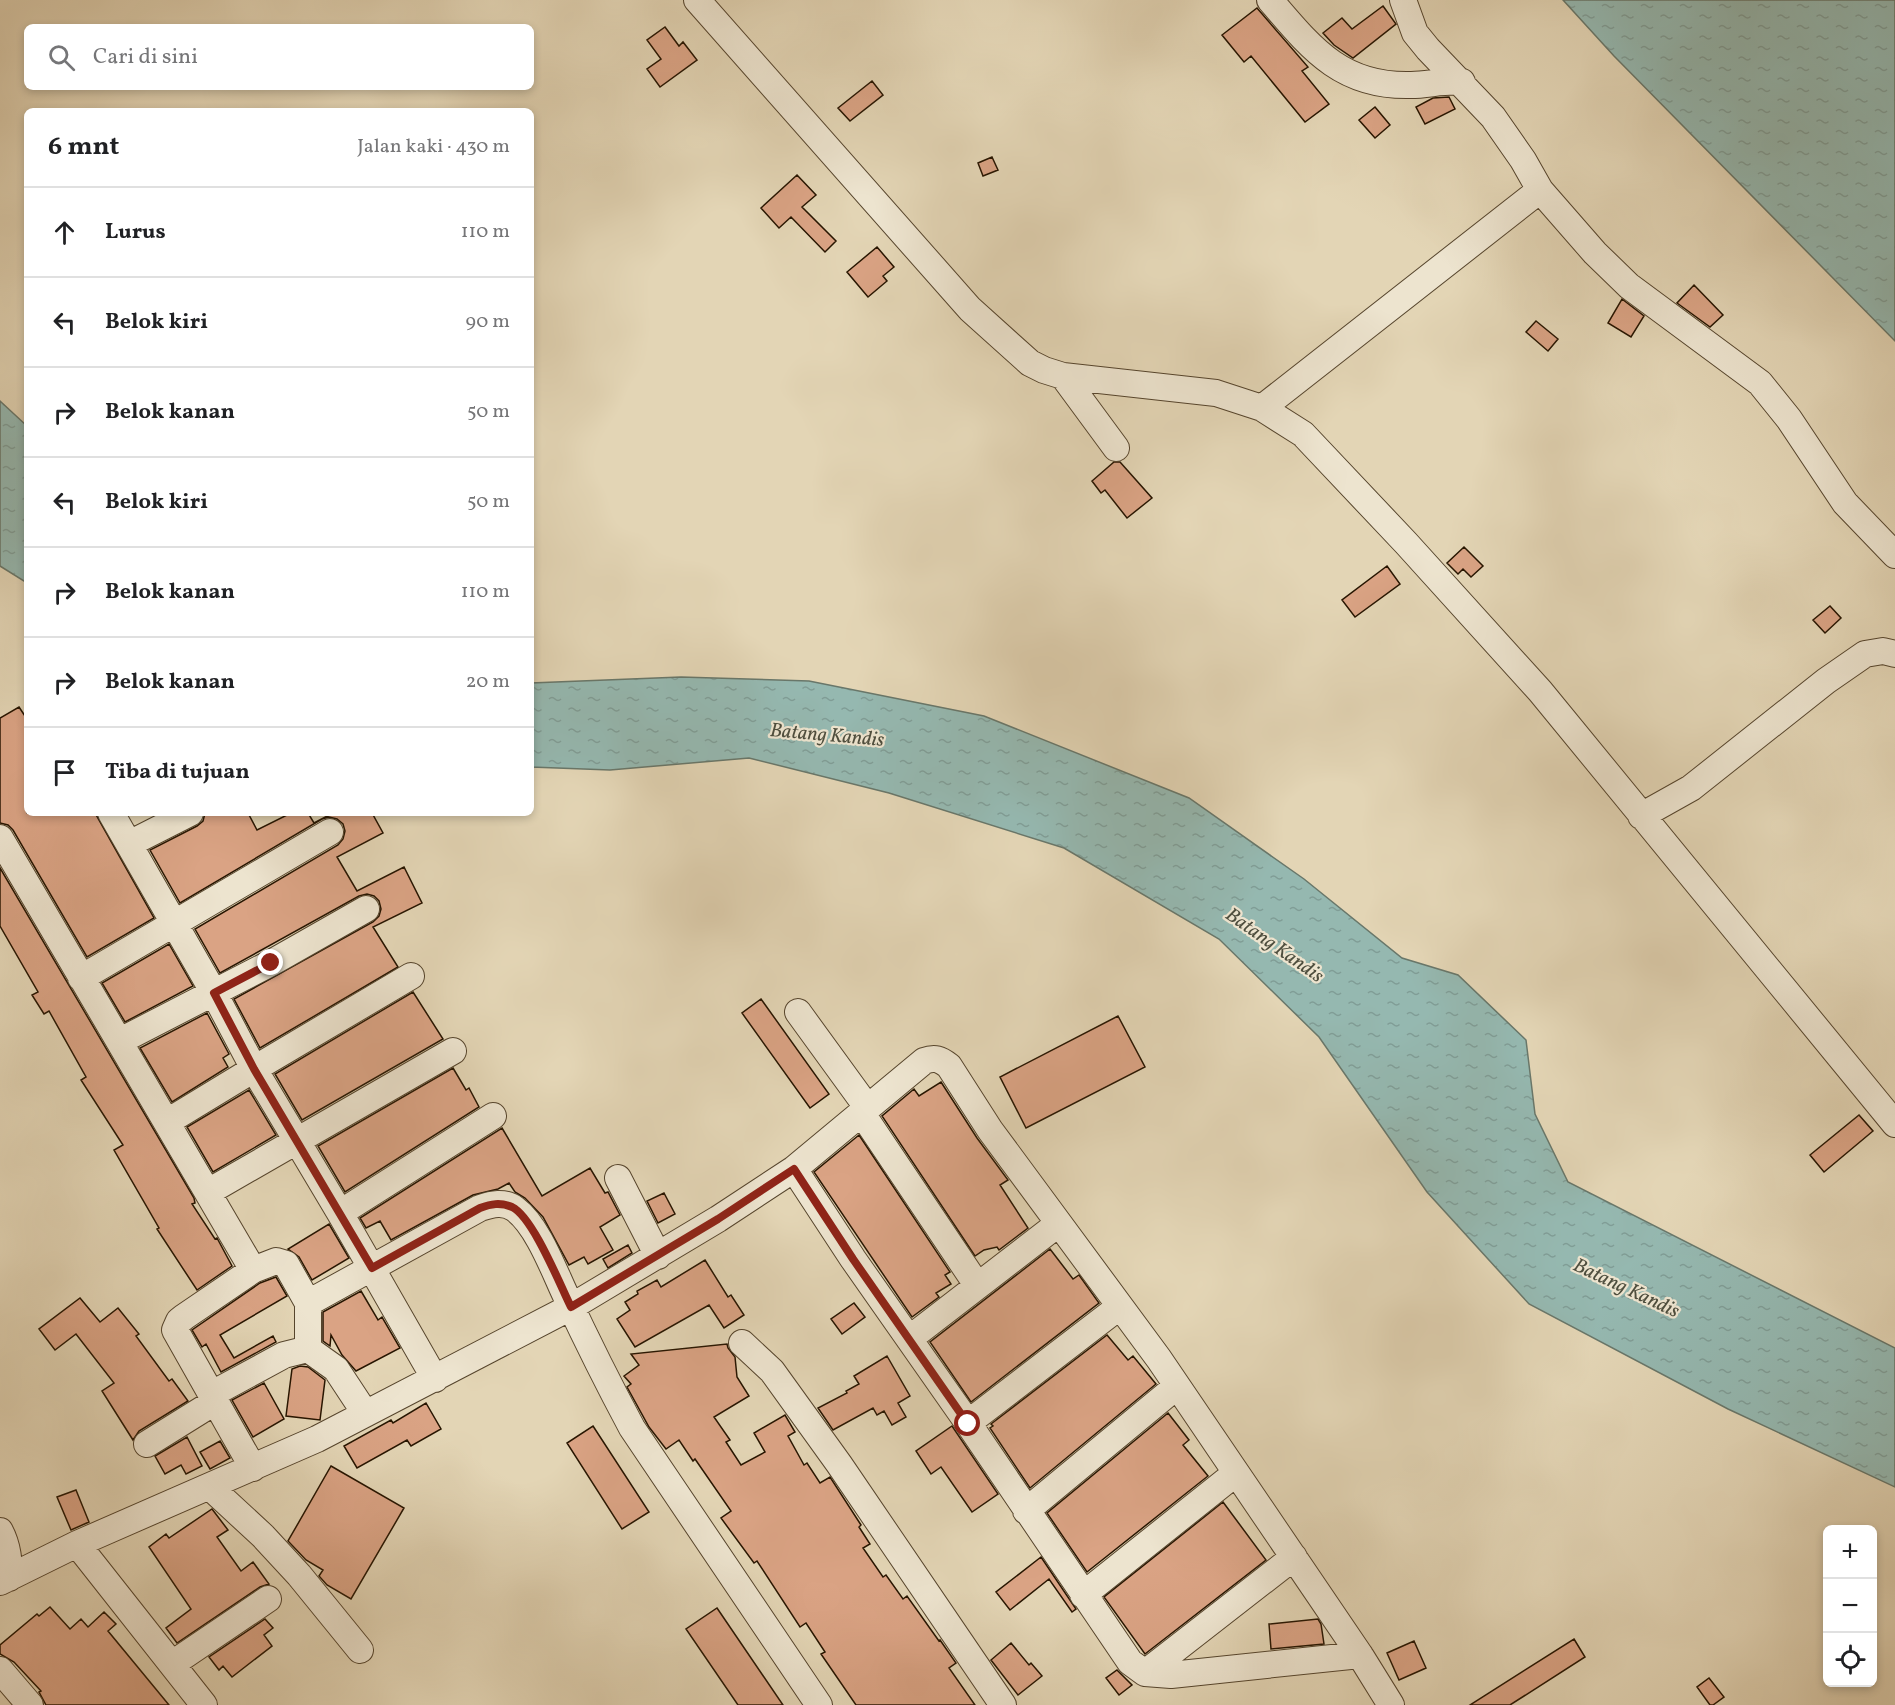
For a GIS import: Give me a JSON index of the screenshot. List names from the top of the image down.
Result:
{
  "water": ["Batang Kandis"],
  "page": {
    "search": "Cari di sini",
    "heading": ["6 mnt", "Jalan kaki · 430 m"],
    "list": [
      ["Lurus", "110 m"],
      ["Belok kiri", "90 m"],
      ["Belok kanan", "50 m"],
      ["Belok kiri", "50 m"],
      ["Belok kanan", "110 m"],
      ["Belok kanan", "20 m"],
      "Tiba di tujuan"
    ],
    "map_buttons": ["+", "−"]
  }
}
